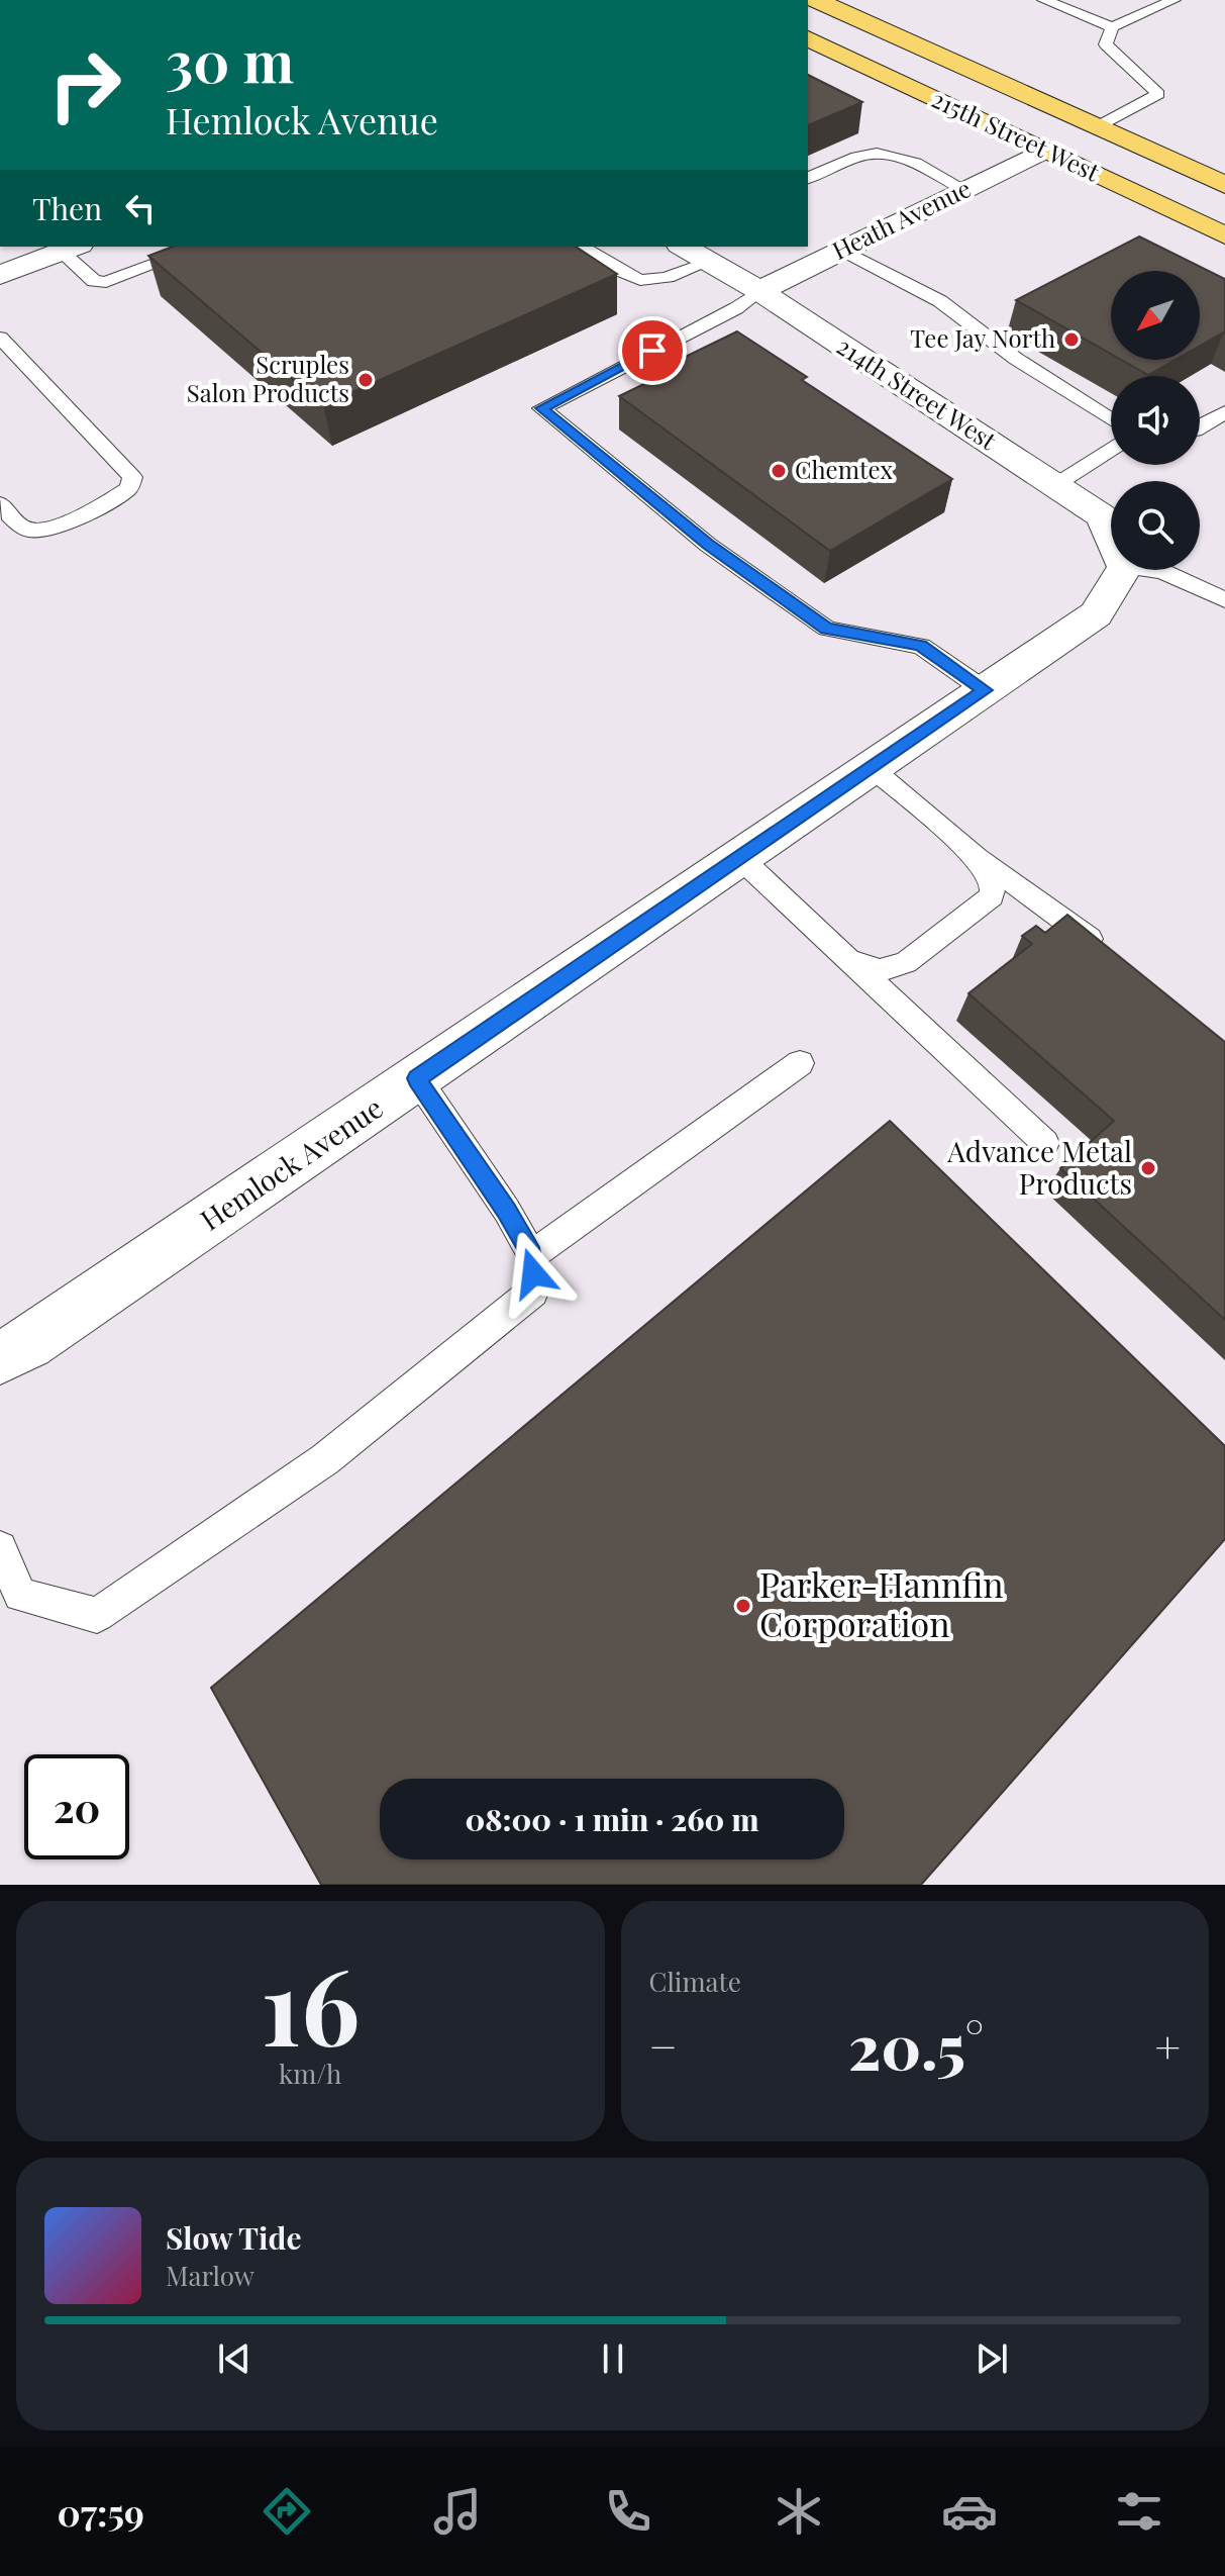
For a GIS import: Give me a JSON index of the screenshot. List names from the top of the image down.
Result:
{
  "streets": {
    "main road": ["215th Street West"],
    "street": ["Heath Avenue", "214th Street West", "Hemlock Avenue"]
  },
  "crossings": [
    ["215th Street West", "Heath Avenue"],
    ["Heath Avenue", "214th Street West"]
  ],
  "places": [
    "Tee Jay North",
    "Scruples Salon Products",
    "Chemtex",
    "Advance Metal Products",
    "Parker-Hannfin Corporation"
  ],
  "north": "bottom left",
  "page": {
    "turn": ["30 m", "Hemlock Avenue"],
    "then": "Then",
    "limit": "20",
    "trip": "08:00 · 1 min · 260 m",
    "tile": [
      ["16", "km/h"],
      "Climate"
    ],
    "heat": ["−", "20.5°", "+"],
    "song": ["Slow Tide", "Marlow"],
    "tabs": "07:59"
  }
}
